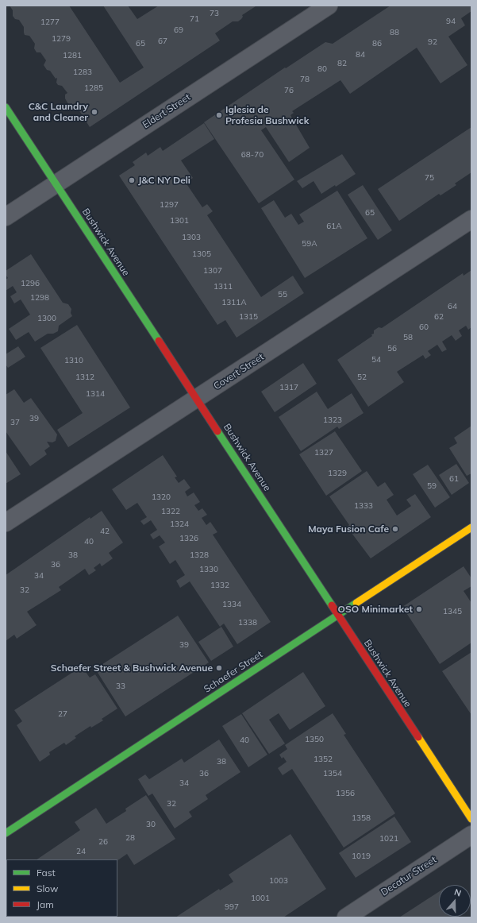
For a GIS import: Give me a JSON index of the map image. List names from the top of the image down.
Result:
{
  "streets": {
    "main road": ["Bushwick Avenue", "Schaefer Street"],
    "street": ["Eldert Street", "Covert Street", "Decatur Street"]
  },
  "crossings": [
    ["Eldert Street", "Bushwick Avenue"],
    ["Bushwick Avenue", "Covert Street"],
    ["Bushwick Avenue", "Schaefer Street"]
  ],
  "places": [
    "C&C Laundry and Cleaner",
    "Iglesia de Profesia Bushwick",
    "J&C NY Deli",
    "Maya Fusion Cafe",
    "OSO Minimarket",
    "Schaefer Street & Bushwick Avenue"
  ],
  "house_numbers": [
    "73",
    "71",
    "94",
    "1277",
    "69",
    "88",
    "1279",
    "67",
    "92",
    "65",
    "86",
    "84",
    "1281",
    "82",
    "80",
    "1283",
    "78",
    "1285",
    "76",
    "68-70",
    "75",
    "1297",
    "65",
    "1301",
    "61A",
    "1303",
    "59A",
    "1305",
    "1307",
    "1296",
    "1311",
    "55",
    "1298",
    "1311A",
    "64",
    "1315",
    "62",
    "1300",
    "60",
    "58",
    "56",
    "54",
    "1310",
    "1312",
    "52",
    "1317",
    "1314",
    "39",
    "1323",
    "37",
    "1327",
    "1329",
    "61",
    "59",
    "1320",
    "1333",
    "1322",
    "1324",
    "42",
    "1326",
    "40",
    "38",
    "1328",
    "36",
    "1330",
    "34",
    "1332",
    "32",
    "1334",
    "1345",
    "1338",
    "39",
    "33",
    "27",
    "1350",
    "40",
    "1352",
    "38",
    "36",
    "1354",
    "34",
    "1356",
    "32",
    "1358",
    "30",
    "28",
    "1021",
    "26",
    "24",
    "1019",
    "1003",
    "1001",
    "997"
  ],
  "legend": ["Fast", "Slow", "Jam"],
  "north": "top"
}
